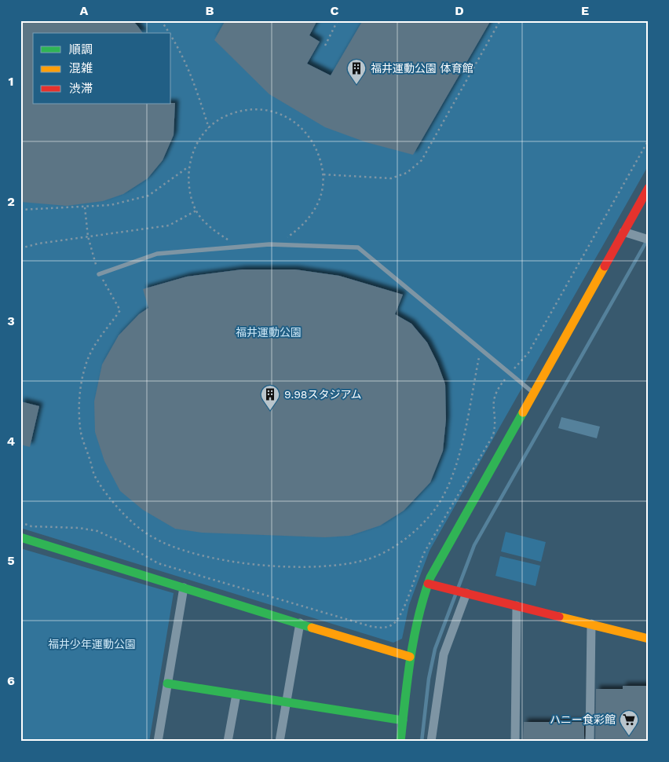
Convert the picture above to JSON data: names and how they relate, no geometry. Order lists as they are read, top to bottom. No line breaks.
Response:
{"parks":["福井運動公園","福井少年運動公園"],"places":{"building":["福井運動公園 体育館","9.98スタジアム"],"supermarket":["ハニー食彩館"]},"legend":["順調","混雑","渋滞"],"grid":{"columns":["A","B","C","D","E"],"rows":["1","2","3","4","5","6"]}}
